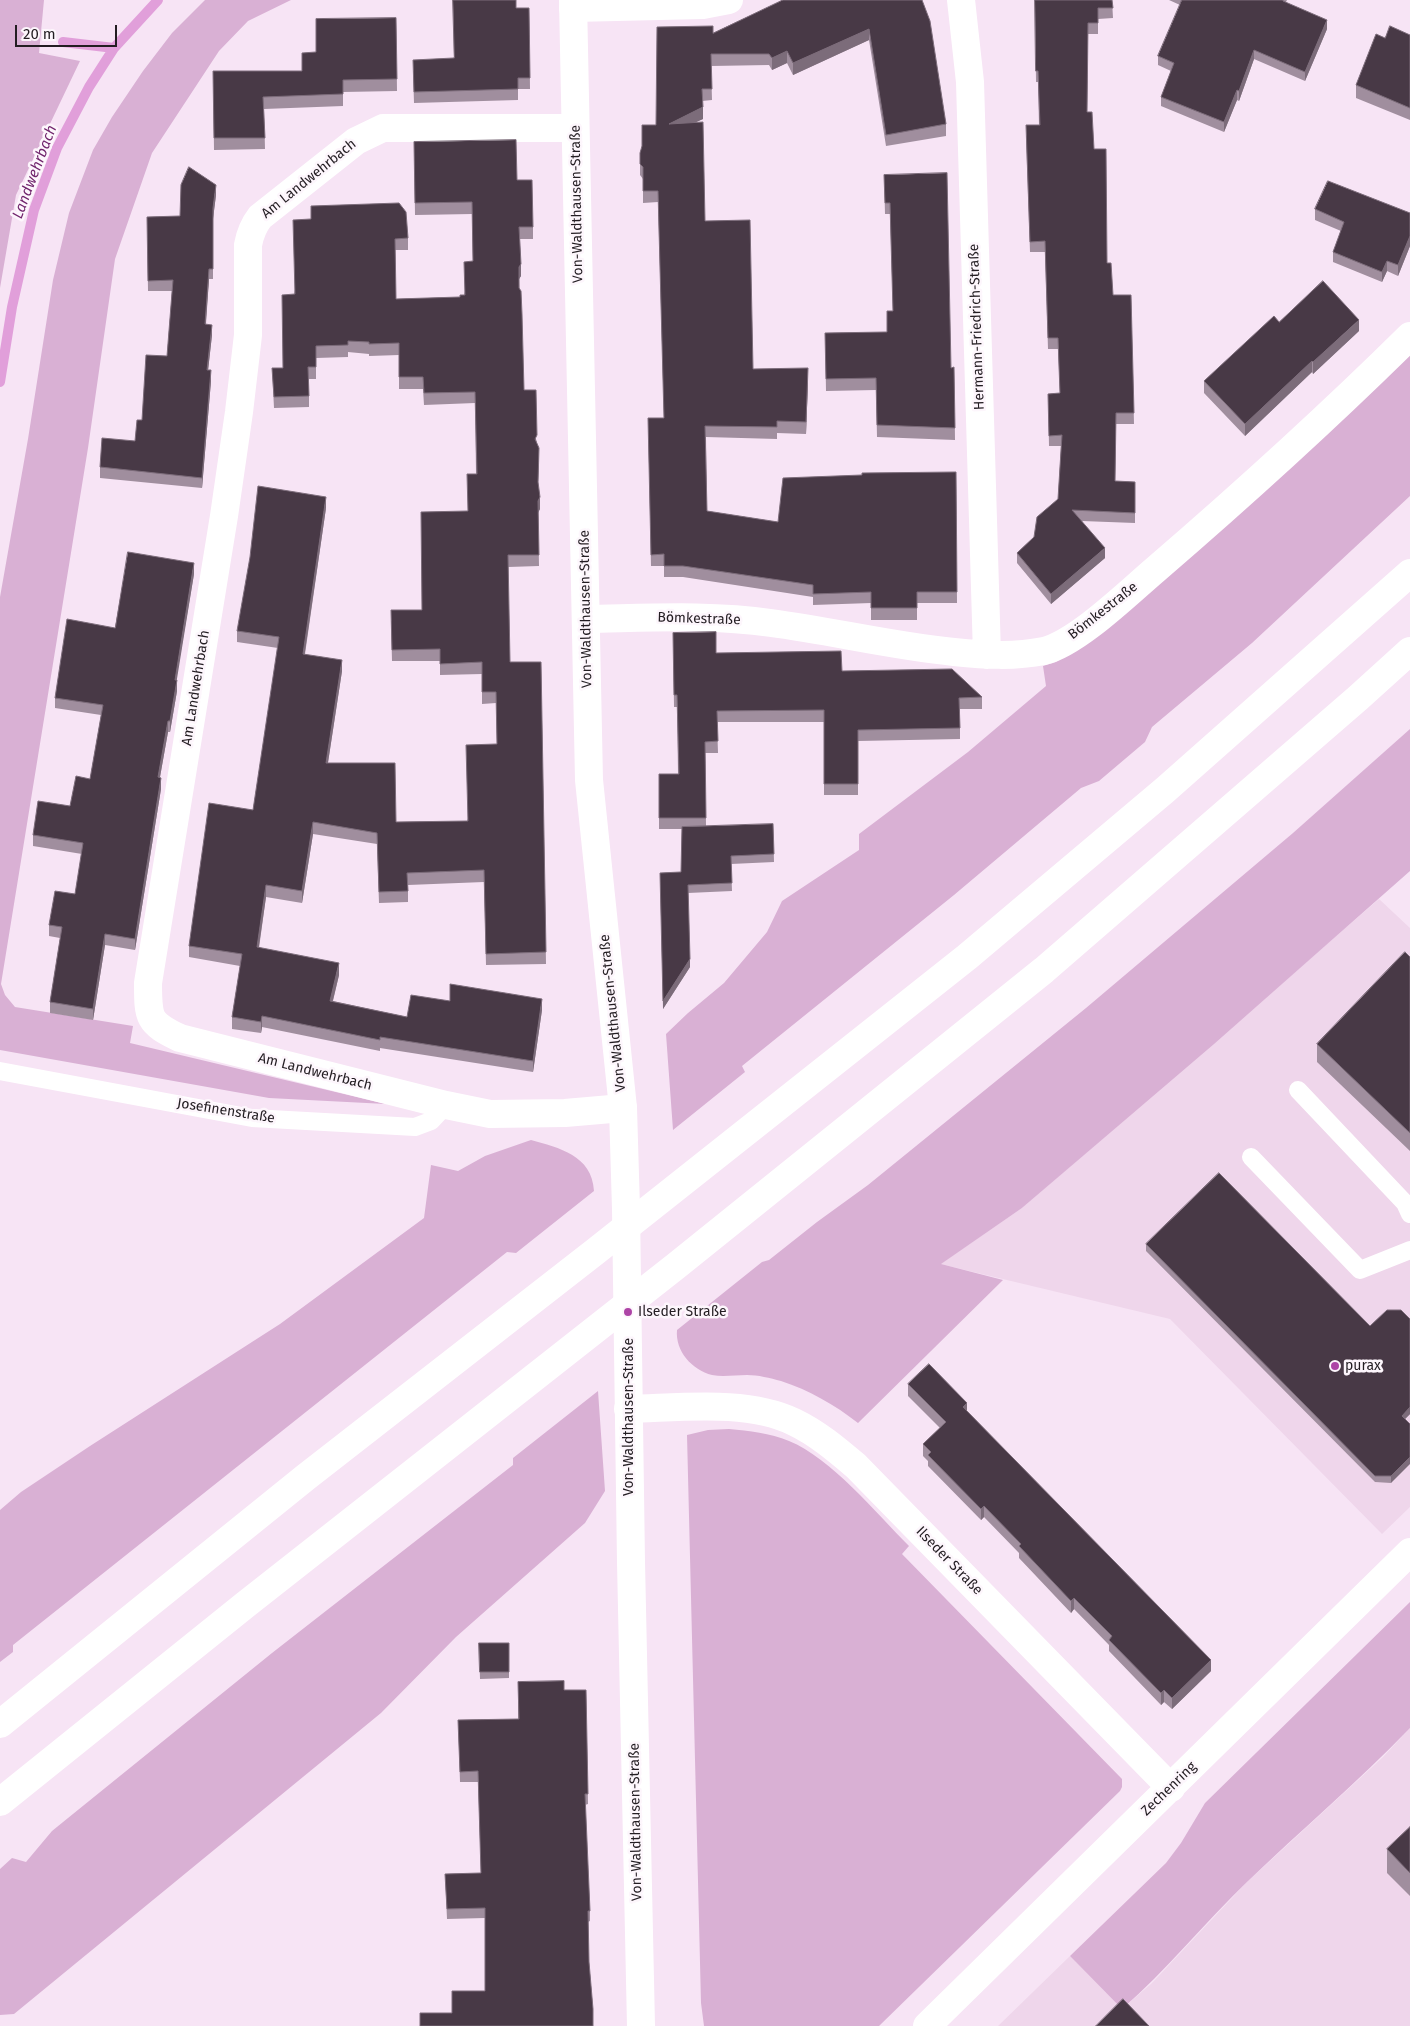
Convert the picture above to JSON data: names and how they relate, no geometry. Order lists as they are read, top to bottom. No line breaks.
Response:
{"streets":{"main road":["Am Landwehrbach","Von-Waldthausen-Straße","Hermann-Friedrich-Straße","Bömkestraße","Ilseder Straße","Zechenring"],"lane":["Josefinenstraße"]},"crossings":[["Am Landwehrbach","Von-Waldthausen-Straße"],["Am Landwehrbach","Josefinenstraße"],["Von-Waldthausen-Straße","Bömkestraße"],["Von-Waldthausen-Straße","Ilseder Straße"],["Hermann-Friedrich-Straße","Bömkestraße"],["Ilseder Straße","Zechenring"]],"water":["Landwehrbach"],"places":["Ilseder Straße","purax"],"scale_bar":"20 m"}
